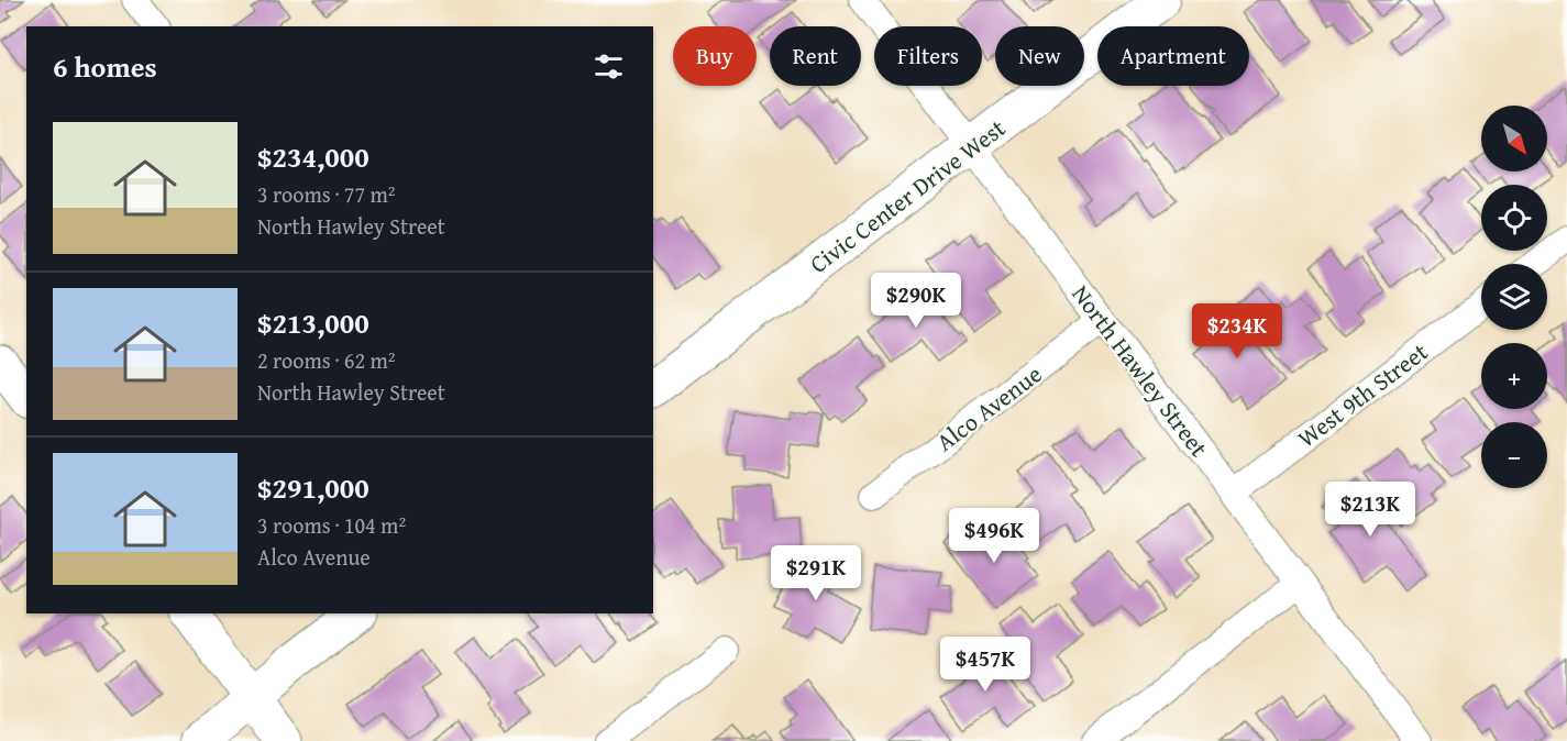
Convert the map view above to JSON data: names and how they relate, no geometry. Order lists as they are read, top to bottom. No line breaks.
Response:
{"streets":{"main road":["Civic Center Drive West"],"street":["North Hawley Street","West 9th Street","Alco Avenue"]},"crossings":[["Civic Center Drive West","North Hawley Street"],["North Hawley Street","West 9th Street"],["North Hawley Street","Alco Avenue"]],"north":"bottom right","page":{"chip":["Buy","Rent","Filters","New","Apartment"],"heading":"6 homes","map_buttons":["+","−"],"list":[{"name":"$234,000","note":"3 rooms · 77 m² · North Hawley Street"},{"name":"$213,000","note":"2 rooms · 62 m² · North Hawley Street"},{"name":"$291,000","note":"3 rooms · 104 m² · Alco Avenue"}],"price":["$290K","$234K","$213K","$496K","$291K","$457K"]}}
